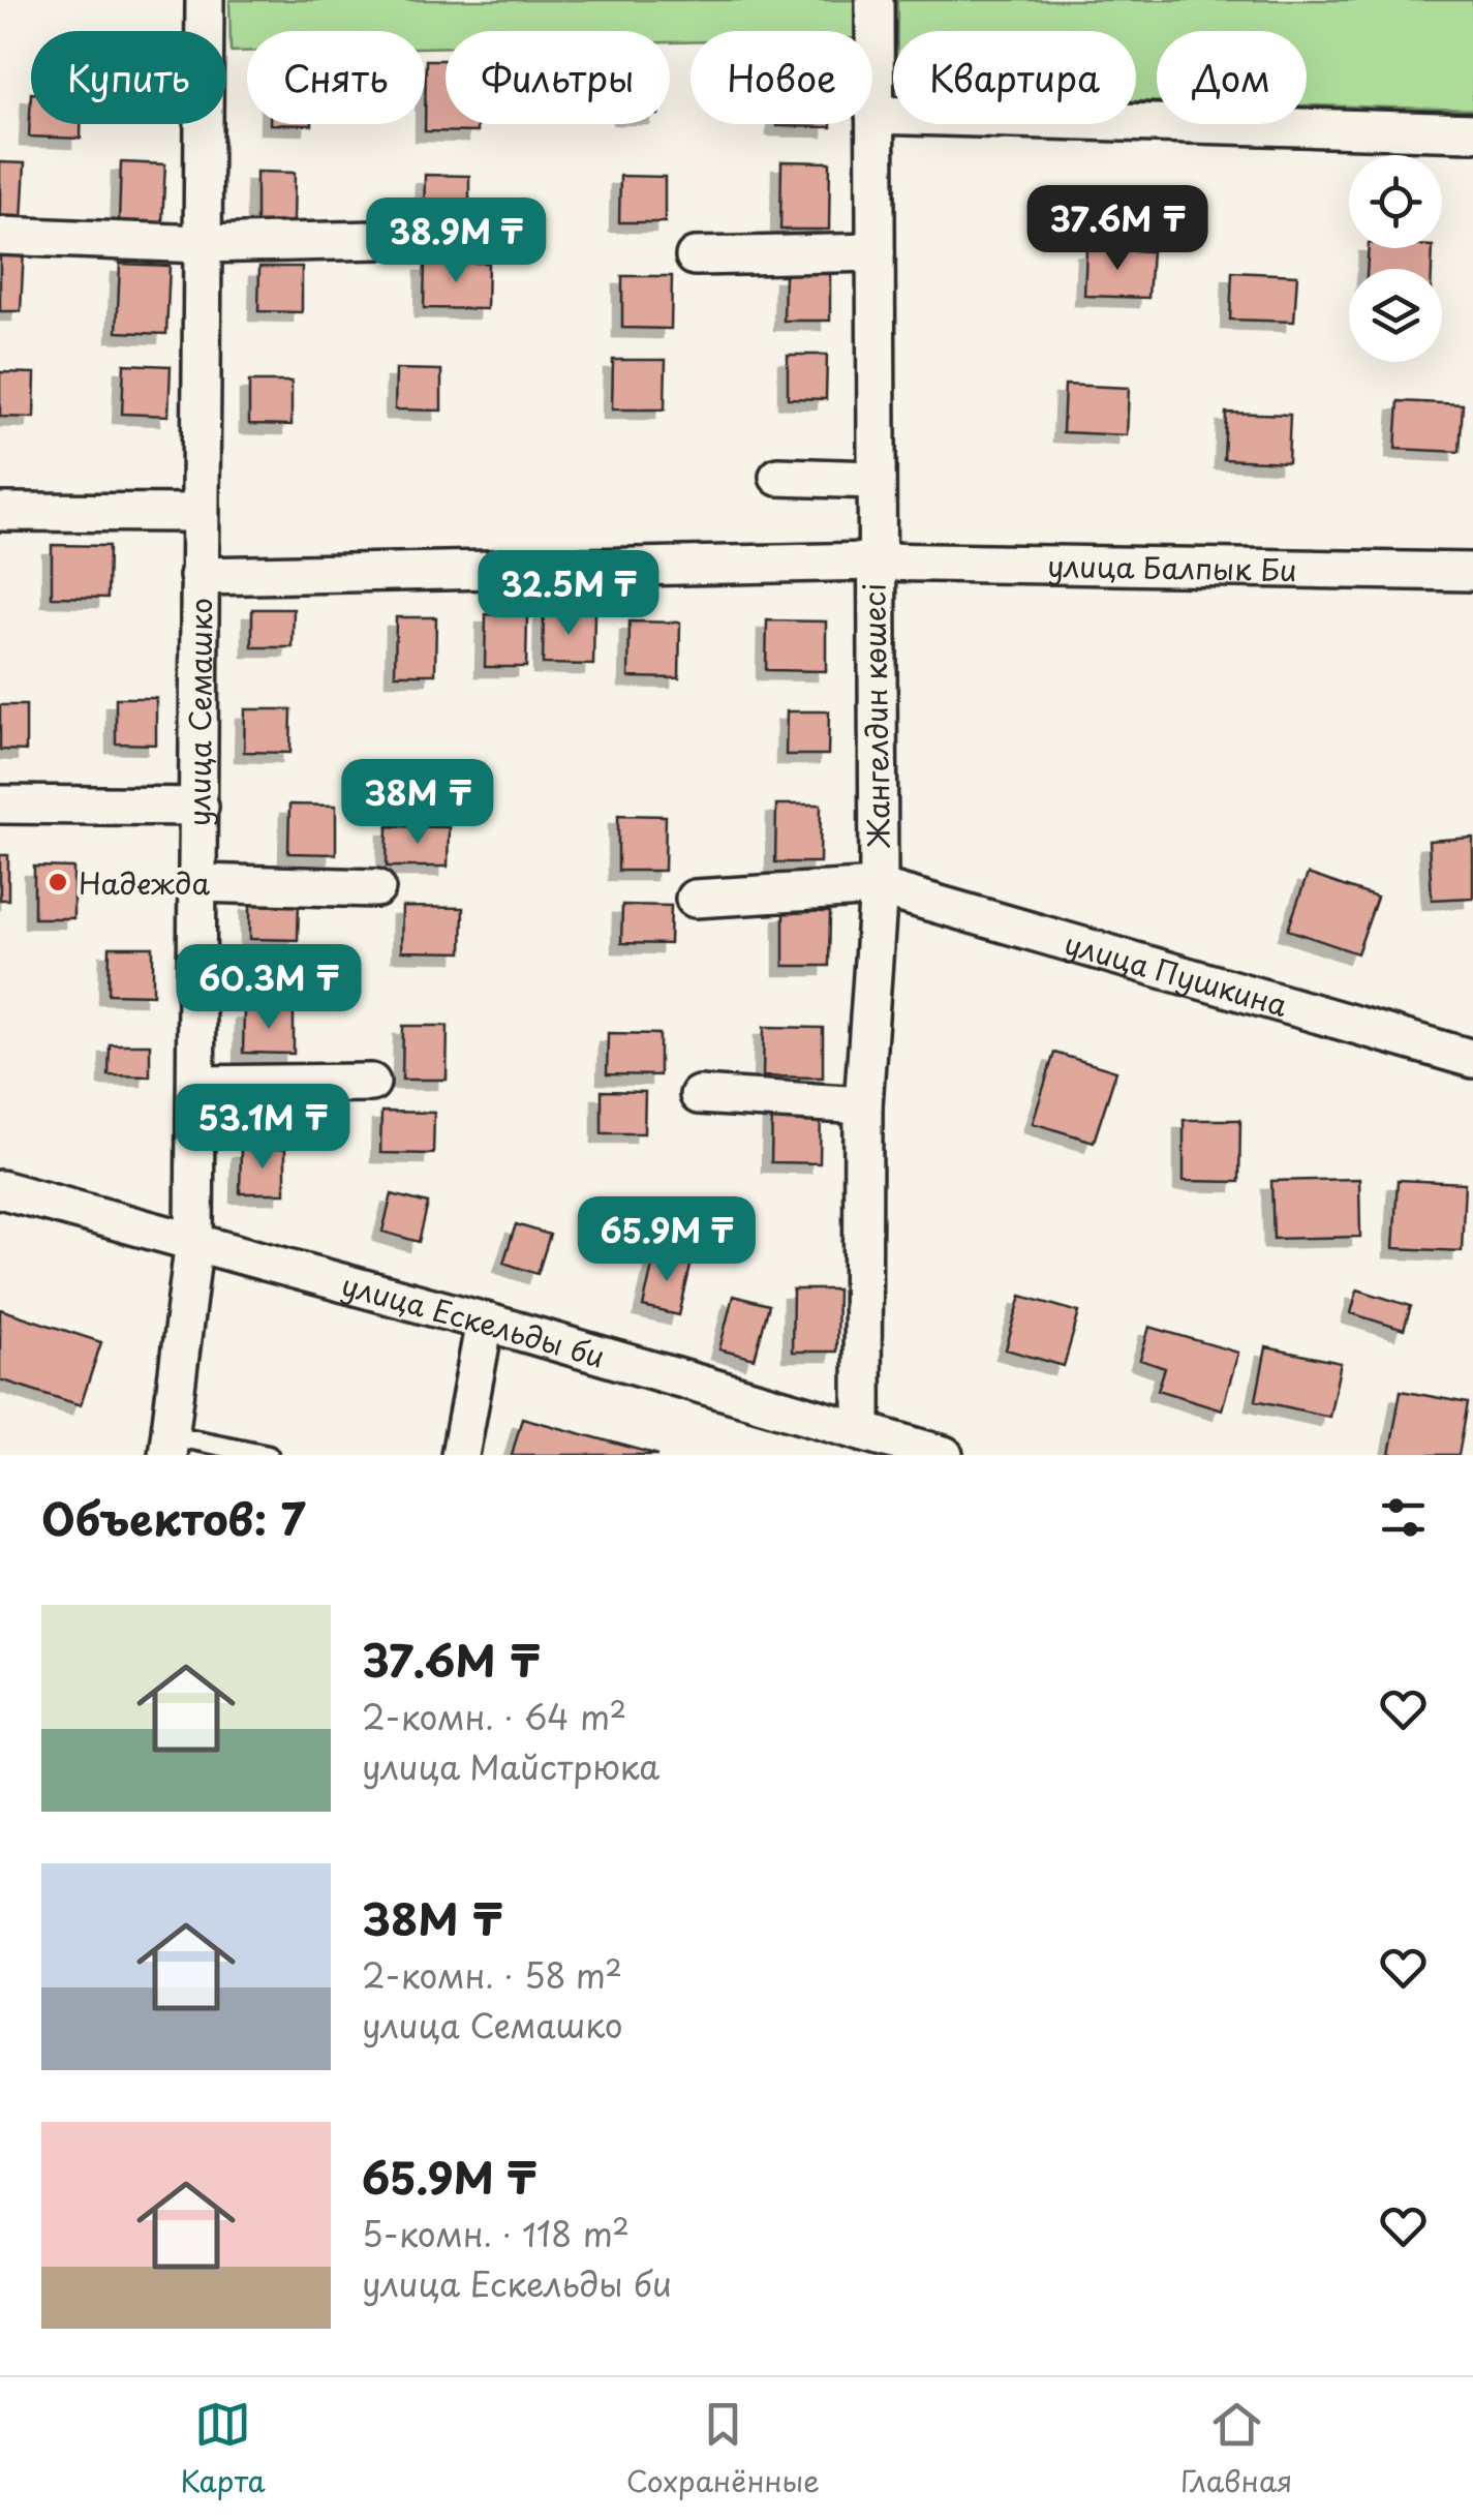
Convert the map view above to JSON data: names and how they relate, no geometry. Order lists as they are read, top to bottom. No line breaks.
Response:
{"streets":{"street":["улица Балпык Би","улица Семашко","Жангелдин көшесі","улица Пушкина","улица Ескельды би"]},"crossings":[["улица Балпык Би","Жангелдин көшесі"],["улица Семашко","улица Ескельды би"],["Жангелдин көшесі","улица Пушкина"],["Жангелдин көшесі","улица Ескельды би"]],"places":["Надежда"],"page":{"chip":["Купить","Снять","Фильтры","Новое","Квартира","Дом"],"price":["37.6M ₸","38.9M ₸","32.5M ₸","38M ₸","60.3M ₸","53.1M ₸","65.9M ₸"],"heading":"Объектов: 7","list":[{"name":"37.6M ₸","note":"2-комн. · 64 m² · улица Майстрюка"},{"name":"38M ₸","note":"2-комн. · 58 m² · улица Семашко"},{"name":"65.9M ₸","note":"5-комн. · 118 m² · улица Ескельды би"}],"tabs":["Карта","Сохранённые","Главная"]}}
